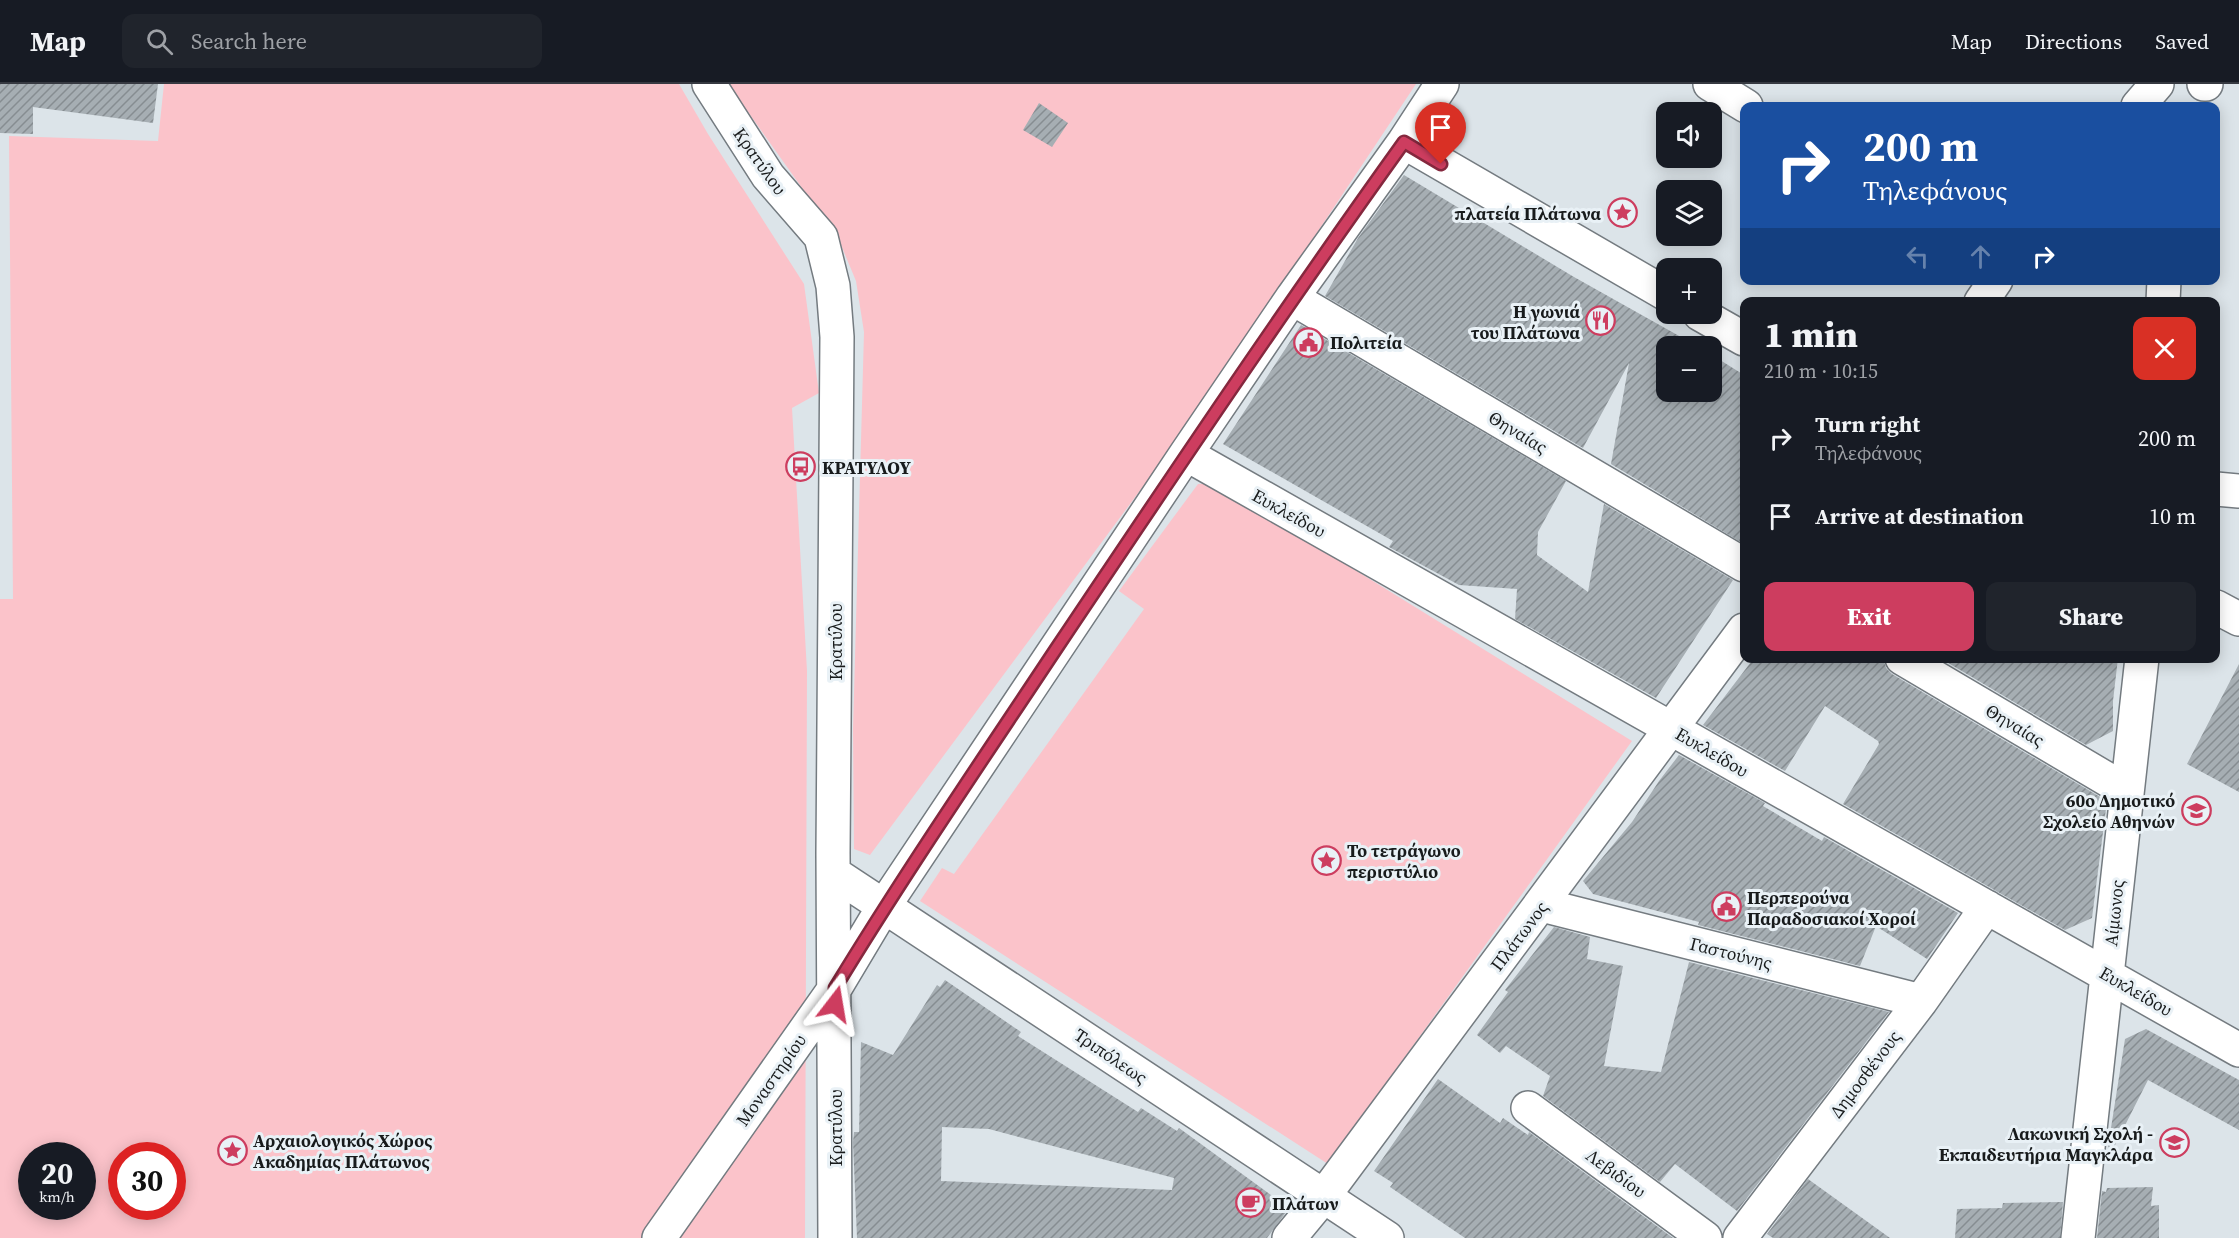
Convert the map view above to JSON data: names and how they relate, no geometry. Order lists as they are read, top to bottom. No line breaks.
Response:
{"streets":{"street":["Κρατύλου","Θηναίας","Ευκλείδου","Αίμωνος","Πλάτωνος","Γαστούνης","Τριπόλεως","Δημοσθένους","Μοναστηρίου","Λεβιδίου"]},"crossings":[["Κρατύλου","Τριπόλεως"],["Κρατύλου","Μοναστηρίου"],["Θηναίας","Αίμωνος"],["Θηναίας","Μοναστηρίου"],["Ευκλείδου","Αίμωνος"],["Ευκλείδου","Πλάτωνος"],["Ευκλείδου","Δημοσθένους"],["Ευκλείδου","Μοναστηρίου"],["Πλάτωνος","Γαστούνης"],["Πλάτωνος","Τριπόλεως"],["Γαστούνης","Δημοσθένους"],["Τριπόλεως","Μοναστηρίου"]],"places":{"place":["πλατεία Πλάτωνα","Το τετράγωνο περιστύλιο","Αρχαιολογικός Χώρος Ακαδημίας Πλάτωνος"],"restaurant":["Η γωνιά του Πλάτωνα"],"public building":["Πολιτεία","Περπερούνα Παραδοσιακοί Χοροί"],"bus stop":["ΚΡΑΤΥΛΟΥ"],"school or university":["60ο Δημοτικό Σχολείο Αθηνών","Λακωνική Σχολή - Εκπαιδευτήρια Μαγκλάρα"],"cafe":["Πλάτων"]},"page":{"header":"Map","search":"Search here","nav":["Map","Directions","Saved"],"map_buttons":["+","−"],"turn":["200 m","Τηλεφάνους"],"heading":["1 min","210 m · 10:15"],"list":[{"name":"Turn right","note":"Τηλεφάνους","value":"200 m"},{"name":"Arrive at destination","value":"10 m"}],"buttons":["Exit","Share"],"speed":"20 km/h","limit":"30"}}
